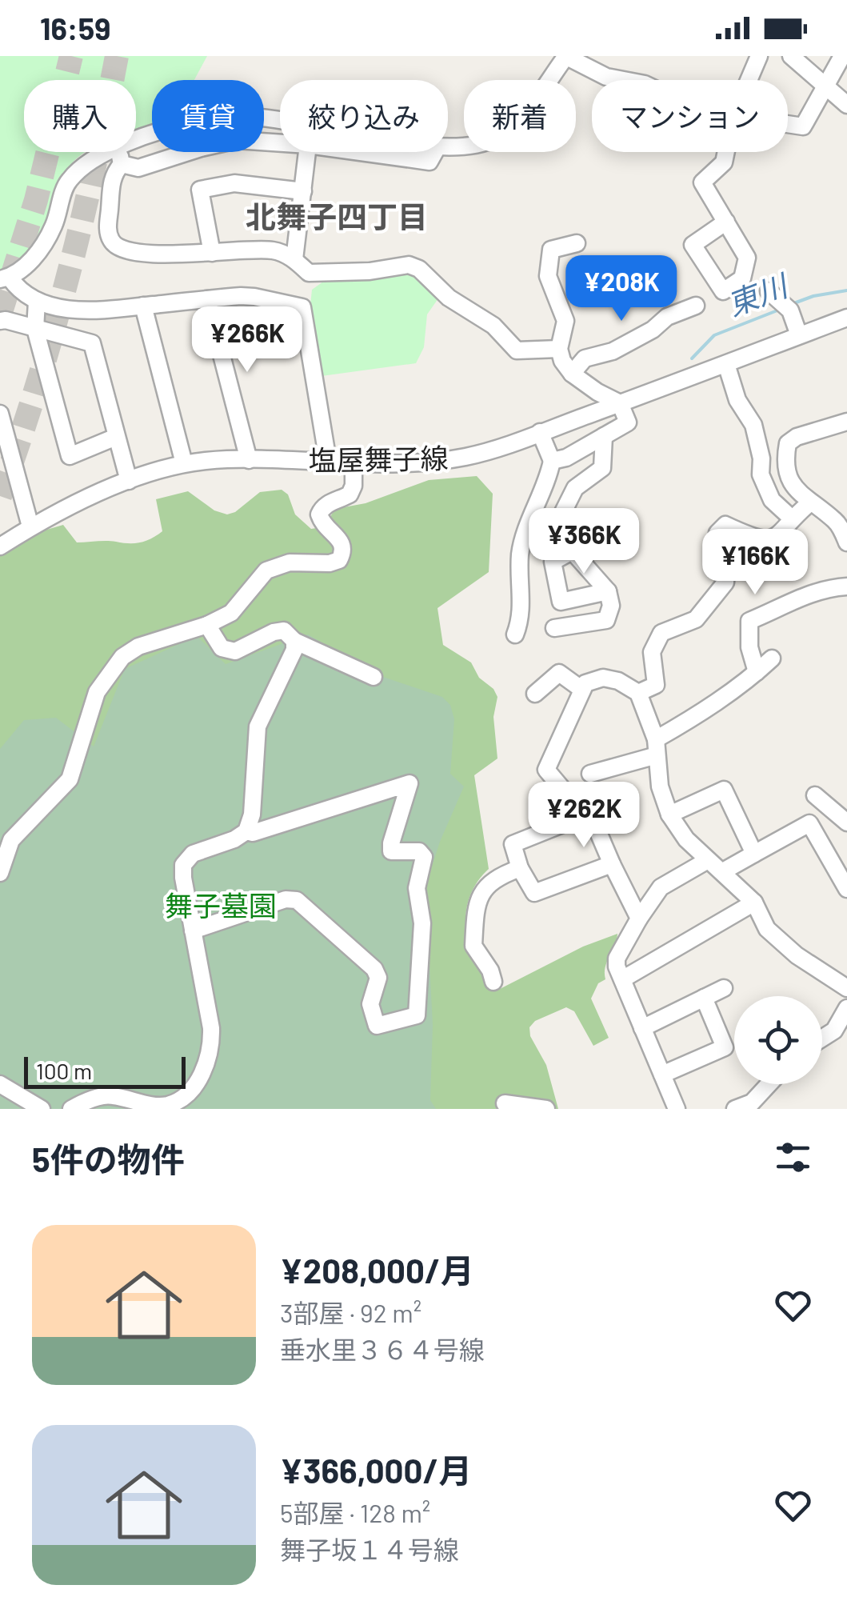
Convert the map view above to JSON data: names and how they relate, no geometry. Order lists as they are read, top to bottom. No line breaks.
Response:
{"streets":{"street":["塩屋舞子線"]},"districts":["北舞子四丁目"],"water":["東川"],"parks":["舞子墓園"],"scale_bar":"100 m","page":{"status":"16:59","chip":["購入","賃貸","絞り込み","新着","マンション"],"price":["¥208K","¥266K","¥366K","¥166K","¥262K"],"scale":"100 m","heading":"5件の物件","list":[{"name":"¥208,000/月","note":"3部屋 · 92 m² · 垂水里３６４号線"},{"name":"¥366,000/月","note":"5部屋 · 128 m² · 舞子坂１４号線"}]}}
